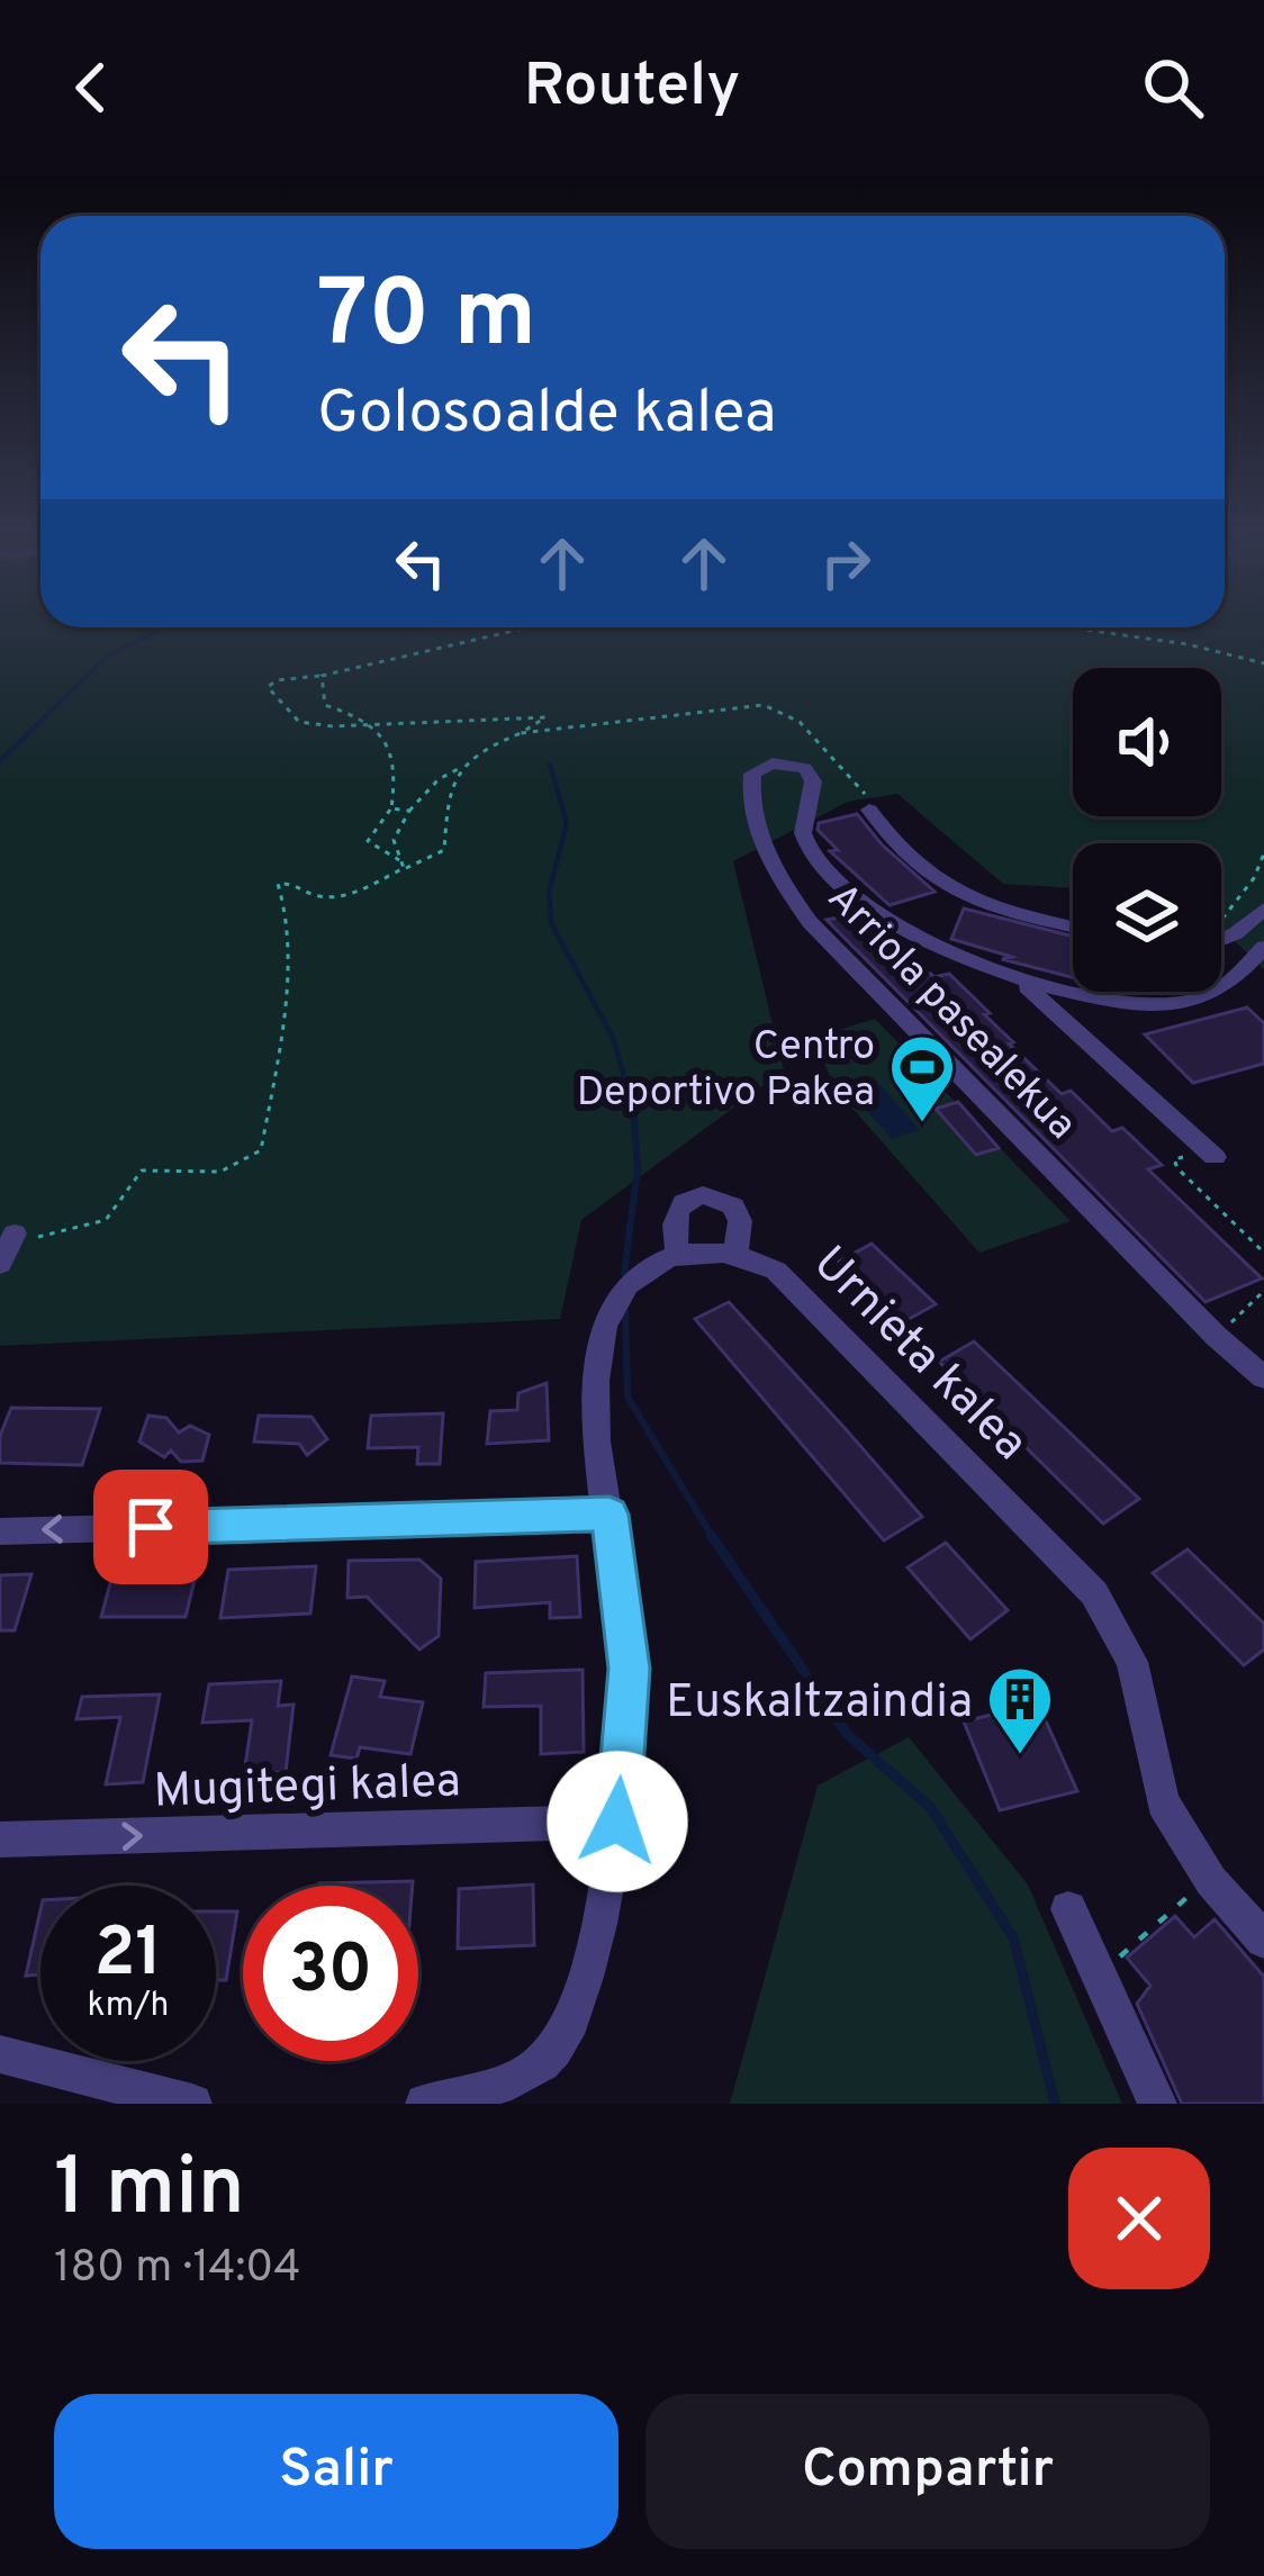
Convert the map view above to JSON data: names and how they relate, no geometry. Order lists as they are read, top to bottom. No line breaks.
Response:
{"streets":{"street":["Arriola pasealekua","Urnieta kalea","Mugitegi kalea"]},"one_way":["Mugitegi kalea"],"places":{"sports":["Centro Deportivo Pakea"],"building":["Euskaltzaindia"]},"page":{"header":"Routely","turn":["70 m","Golosoalde kalea"],"speed":"21 km/h","limit":"30","heading":["1 min","180 m · 14:04"],"buttons":["Salir","Compartir"]}}
